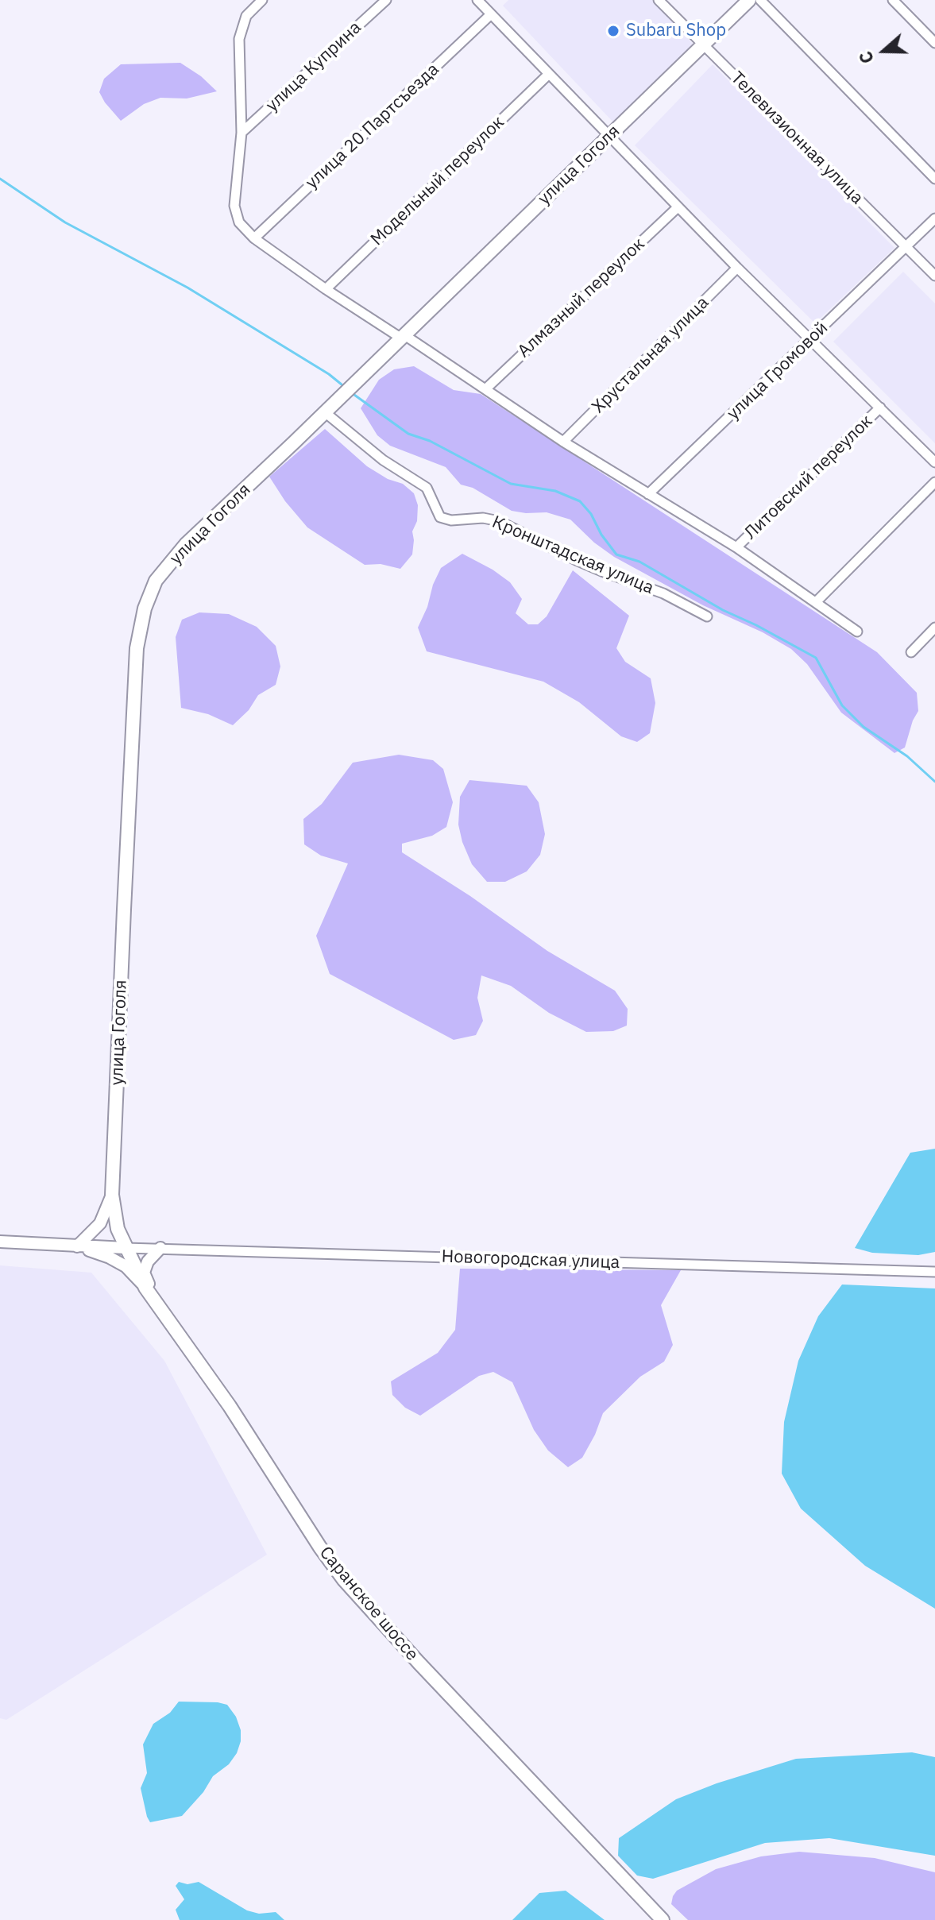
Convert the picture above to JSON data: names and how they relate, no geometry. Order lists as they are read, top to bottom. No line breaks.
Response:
{"streets":{"highway":["улица Гоголя","Саранское шоссе"],"street":["улица Куприна","улица 20 Партсъезда","Телевизионная улица","Модельный переулок","Алмазный переулок","Хрустальная улица","улица Громовой","Литовский переулок","Кронштадская улица","Новогородская улица"]},"crossings":[["Телевизионная улица","улица Гоголя"],["Телевизионная улица","улица Громовой"],["улица Гоголя","Кронштадская улица"],["улица Гоголя","Новогородская улица"],["улица Гоголя","Саранское шоссе"],["Новогородская улица","Саранское шоссе"]],"places":["Subaru Shop"],"north":"left"}
